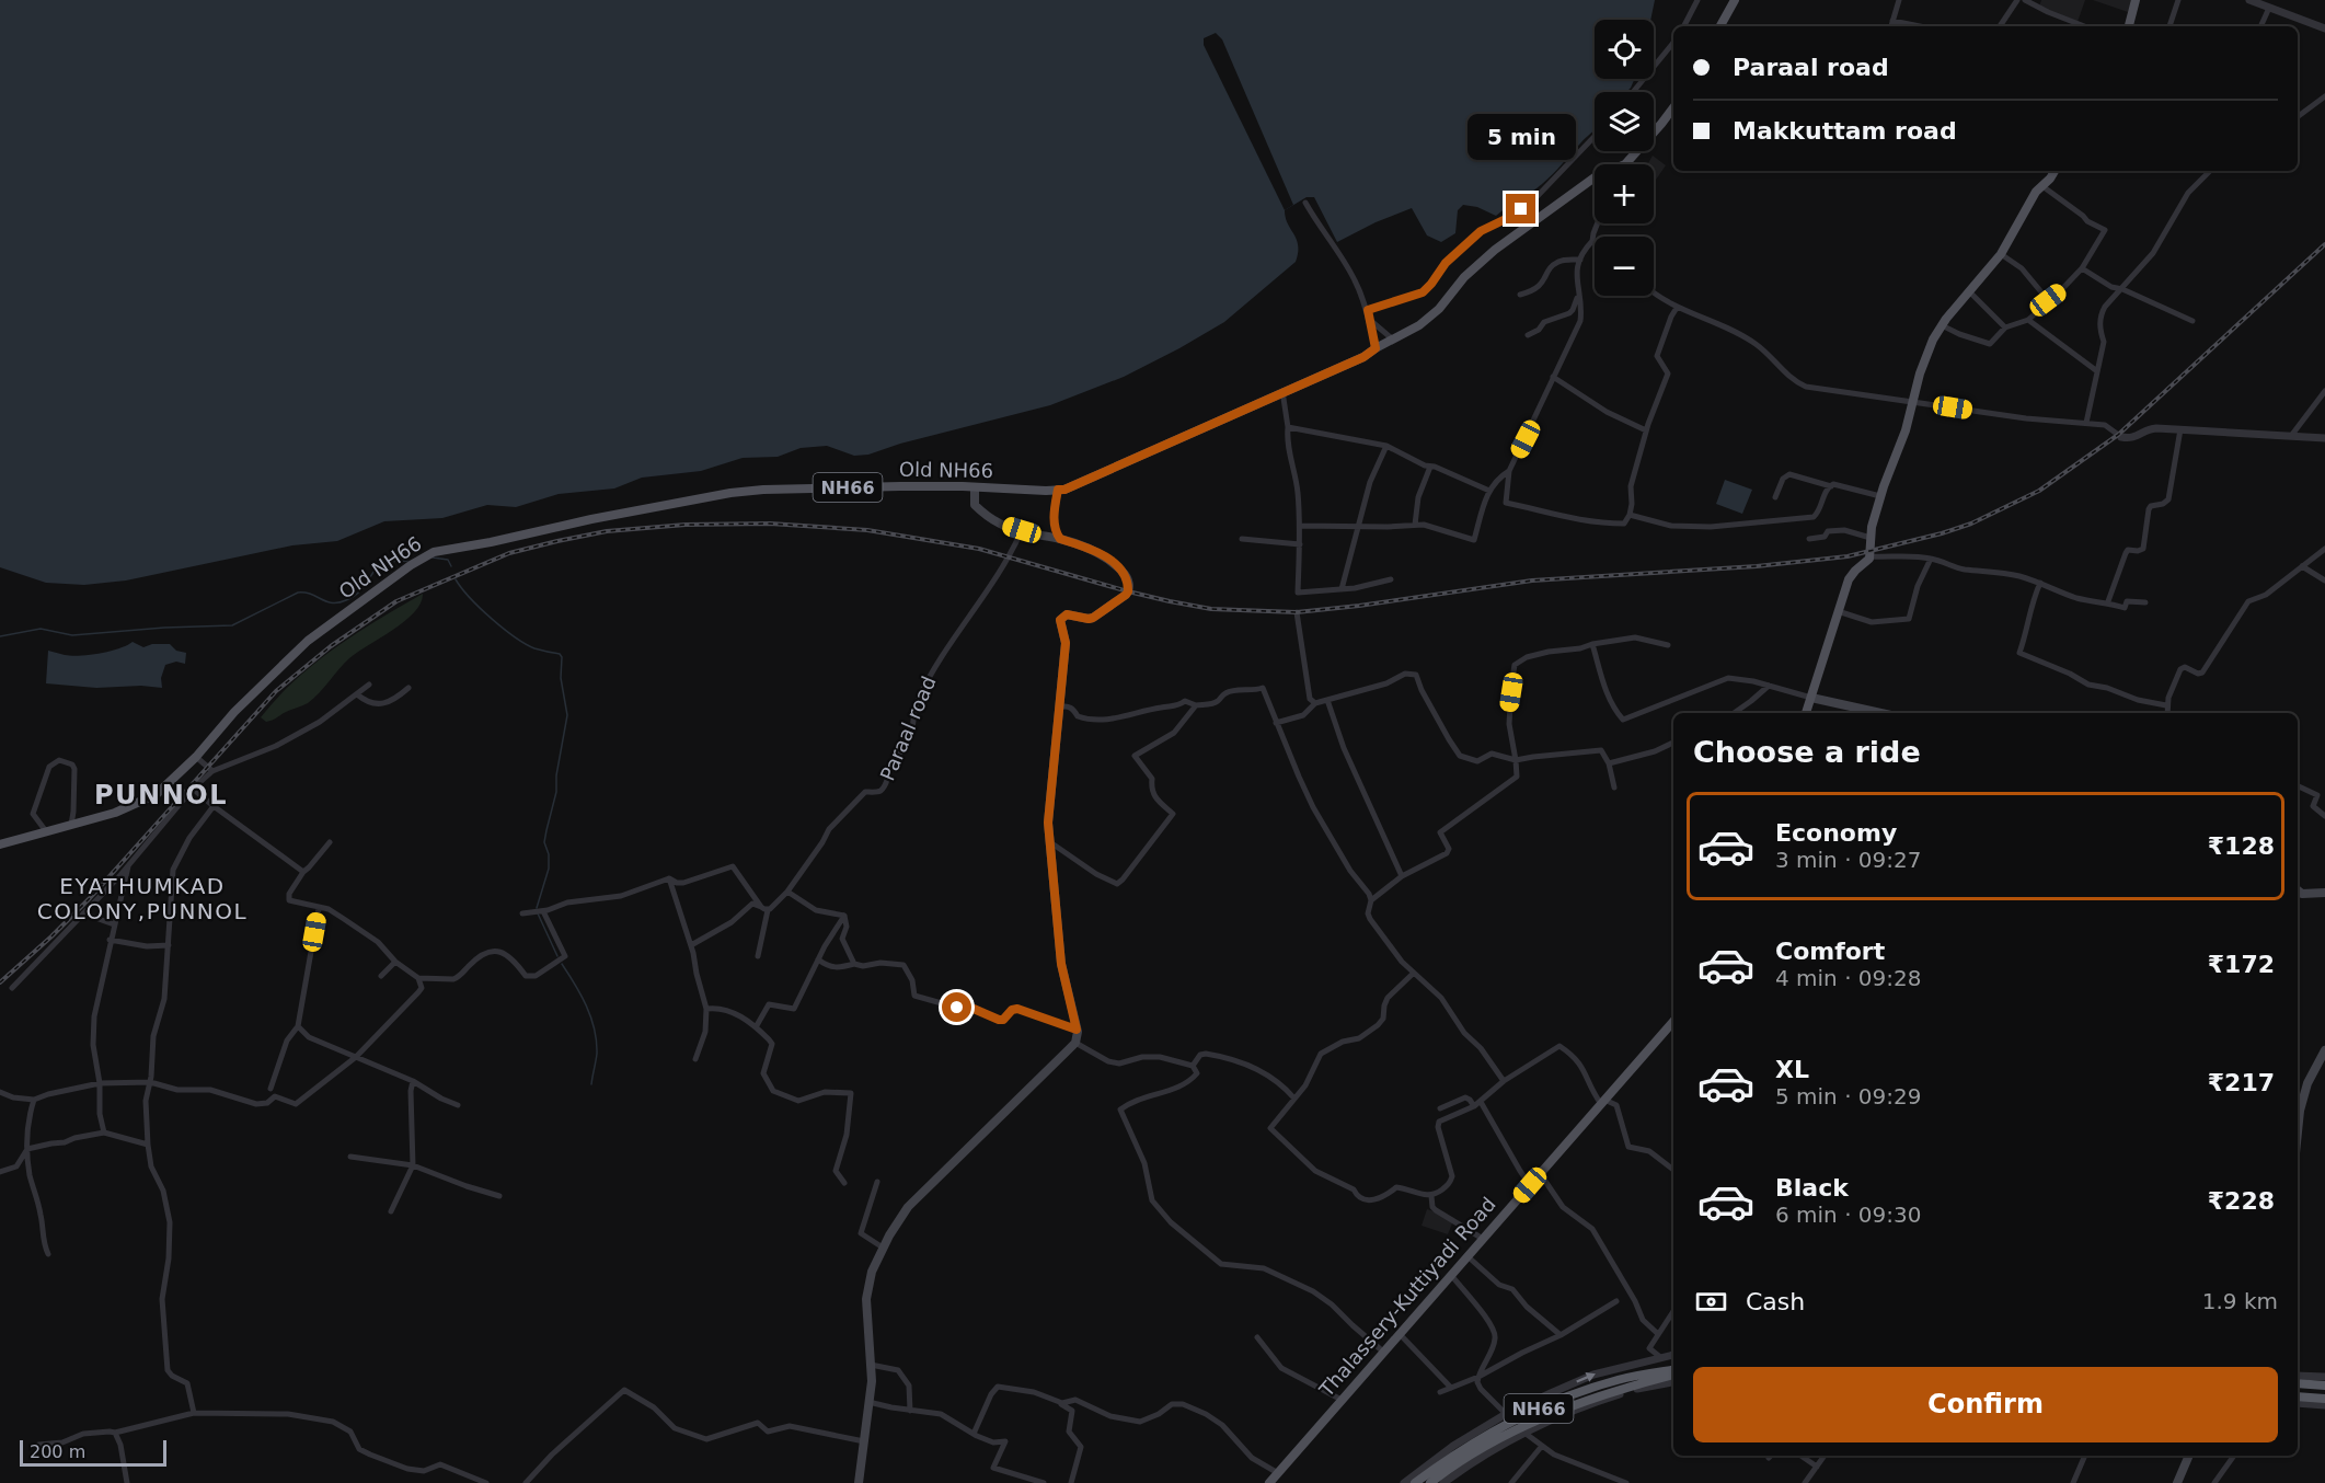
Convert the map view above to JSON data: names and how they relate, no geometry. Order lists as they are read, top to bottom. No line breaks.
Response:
{"streets":{"highway":["NH66"],"main road":["Old NH66","Thalassery-Kuttiyadi Road"],"street":["Paraal road"]},"districts":["PUNNOL","EYATHUMKAD COLONY,PUNNOL"],"scale_bar":"200 m","page":{"map_buttons":["+","−"],"banner":["Paraal road","Makkuttam road"],"bubble":"5 min","heading":"Choose a ride","list":[{"name":"Economy","note":"3 min · 09:27","value":"₹128"},{"name":"Comfort","note":"4 min · 09:28","value":"₹172"},{"name":"XL","note":"5 min · 09:29","value":"₹217"},{"name":"Black","note":"6 min · 09:30","value":"₹228"}],"pay":["Cash","1.9 km"],"buttons":"Confirm","scale":"200 m"}}
